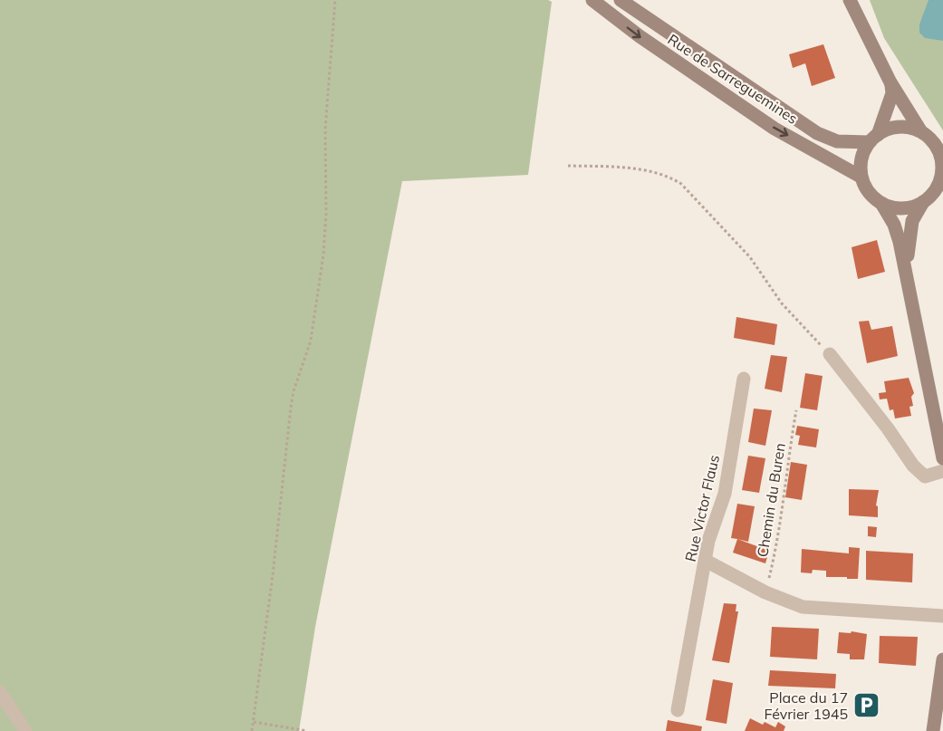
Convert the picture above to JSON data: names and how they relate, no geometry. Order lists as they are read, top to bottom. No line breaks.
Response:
{"streets":{"main road":["Rue de Sarreguemines"],"street":["Rue Victor Flaus"],"path":["Chemin du Buren"]},"places":{"parking":["Place du 17 Février 1945"]}}
